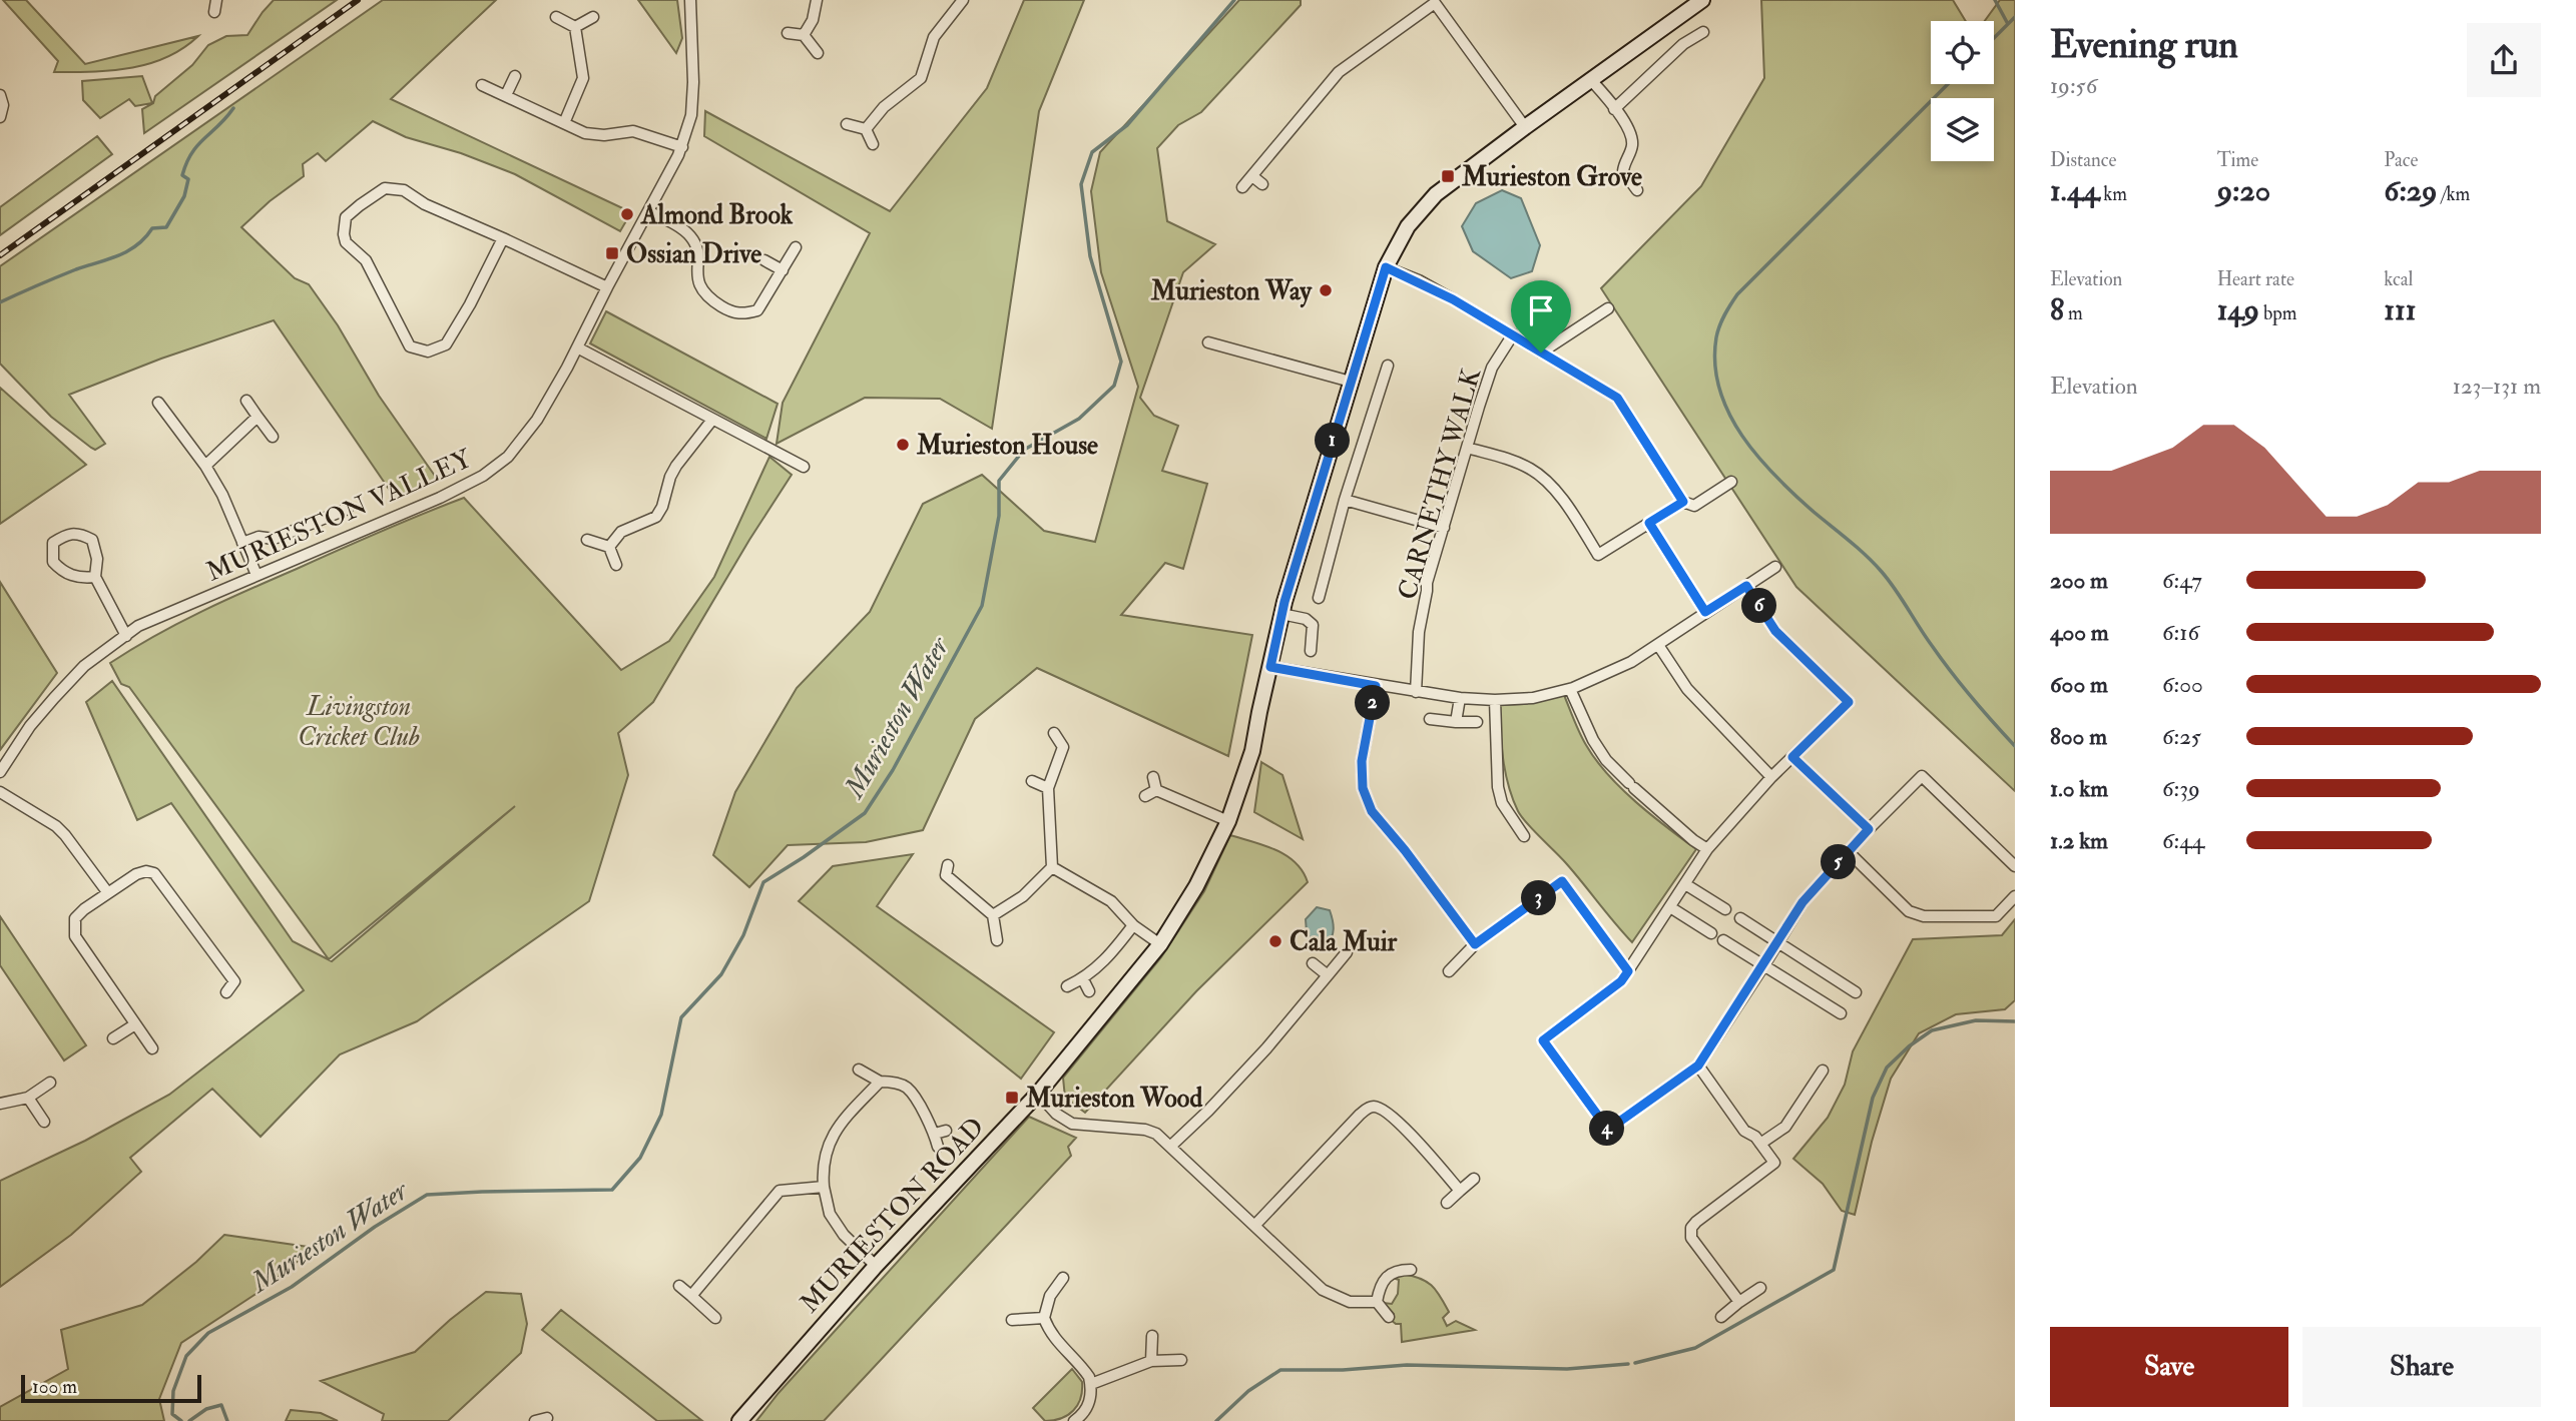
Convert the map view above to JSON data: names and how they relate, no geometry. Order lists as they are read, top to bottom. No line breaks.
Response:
{"streets":{"street":["CARNETHY WALK","MURIESTON VALLEY","MURIESTON ROAD"]},"water":["Murieston Water"],"parks":["Livingston Cricket Club"],"places":{"transit":["Murieston Grove","Ossian Drive","Murieston Wood"],"other":["Almond Brook","Murieston Way","Murieston House","Cala Muir"]},"scale_bar":"100 m","page":{"heading":["Evening run","19:56"],"stats":[["Distance","1.44 km"],["Time","9:20"],["Pace","6:29 /km"],["Elevation","8 m"],["Heart rate","149 bpm"],["kcal","111"]],"chart":["Elevation","123–131 m"],"pins":["1","6","2","5","3","4"],"list":[{"name":"200 m","note":"6:47"},{"name":"400 m","note":"6:16"},{"name":"600 m","note":"6:00"},{"name":"800 m","note":"6:25"},{"name":"1.0 km","note":"6:39"},{"name":"1.2 km","note":"6:44"}],"buttons":["Save","Share"],"scale":"100 m"}}
